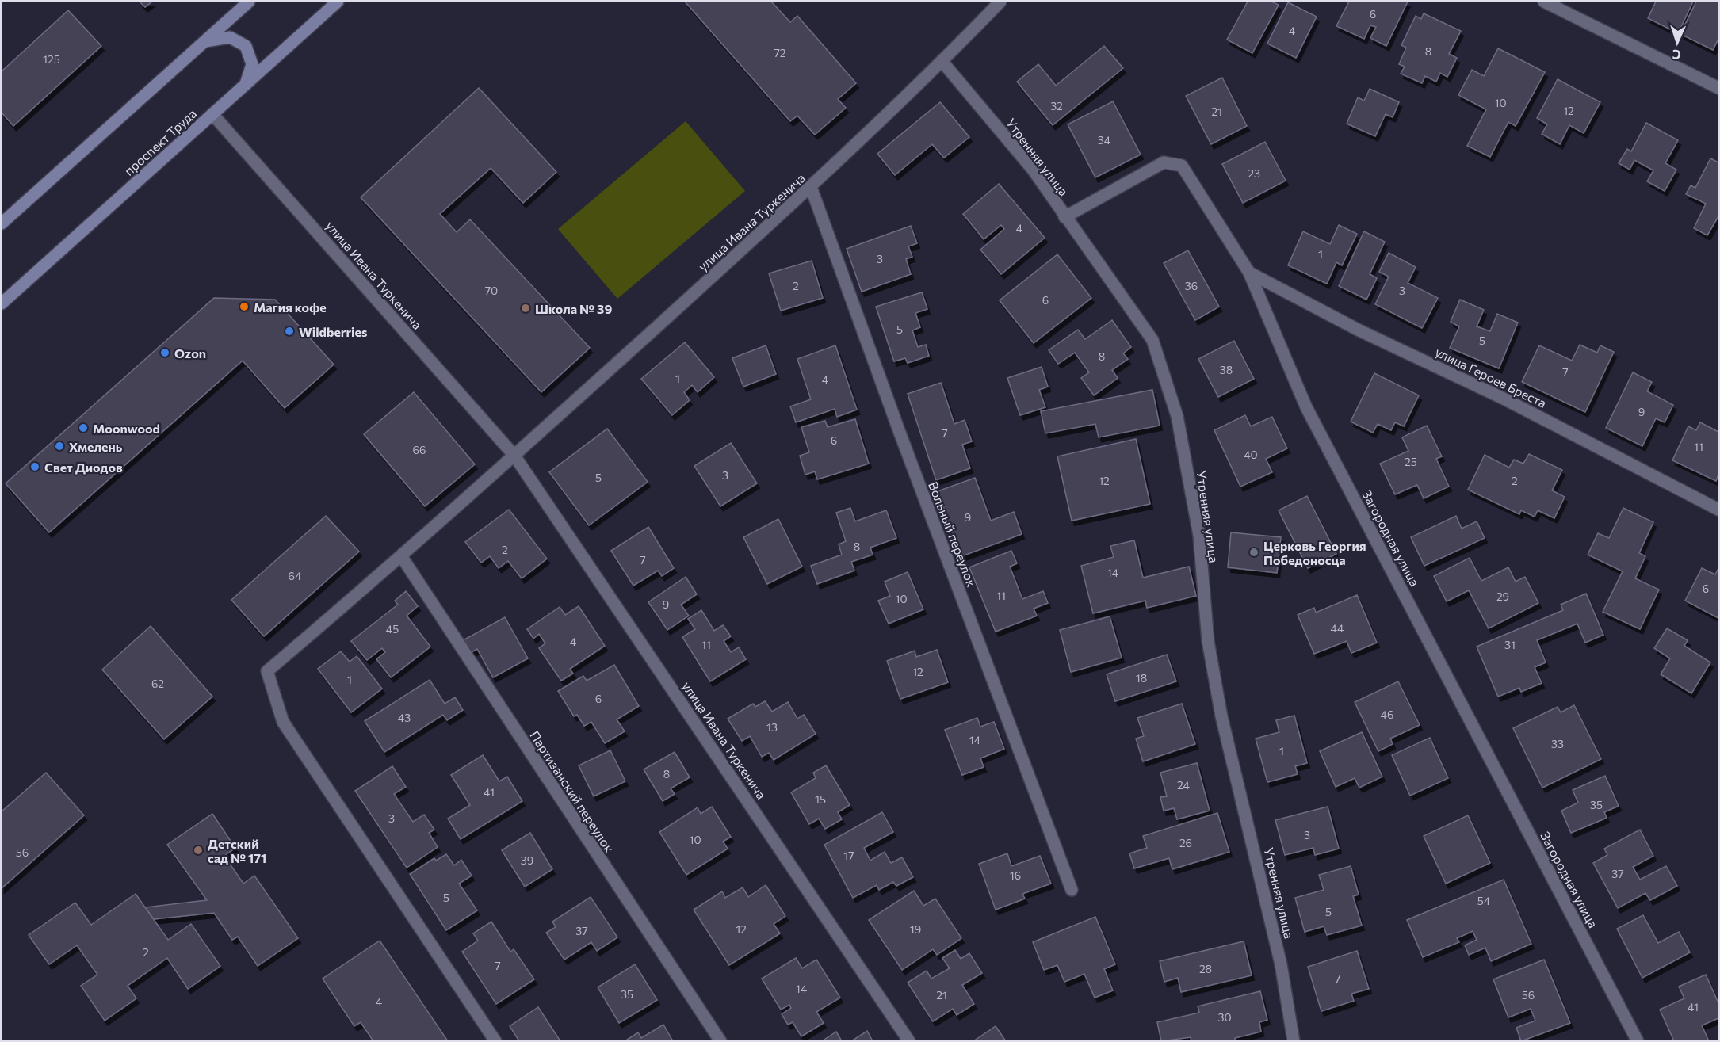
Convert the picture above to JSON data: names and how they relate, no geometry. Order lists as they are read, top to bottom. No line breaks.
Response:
{"streets":{"main road":["проспект Труда"],"street":["Утренняя улица","улица Ивана Туркенича","улица Героев Бреста","Вольный переулок","Загородная улица","Партизанский переулок"]},"crossings":[["проспект Труда","улица Ивана Туркенича"],["Утренняя улица","улица Ивана Туркенича"],["Утренняя улица","Загородная улица"],["улица Ивана Туркенича","Вольный переулок"],["улица Ивана Туркенича","Партизанский переулок"],["улица Героев Бреста","Загородная улица"]],"places":["Магия кофе","Школа № 39","Wildberries","Ozon","Moonwood","Хмелень","Свет Диодов","Церковь Георгия Победоносца","Детский сад № 171"],"house_numbers":["6","4","8","72","125","10","32","12","21","34","23","4","1","3","2","36","70","3","6","5","5","8","38","7","1","4","9","7","6","11","66","40","25","3","5","12","2","9","8","2","7","14","64","6","11","29","10","9","44","45","4","11","31","12","18","1","62","6","46","43","13","14","33","1","8","24","41","15","35","3","3","10","26","56","17","39","37","16","5","54","5","12","19","37","2","7","28","7","14","35","21","56","4","41","30"],"north":"bottom"}
